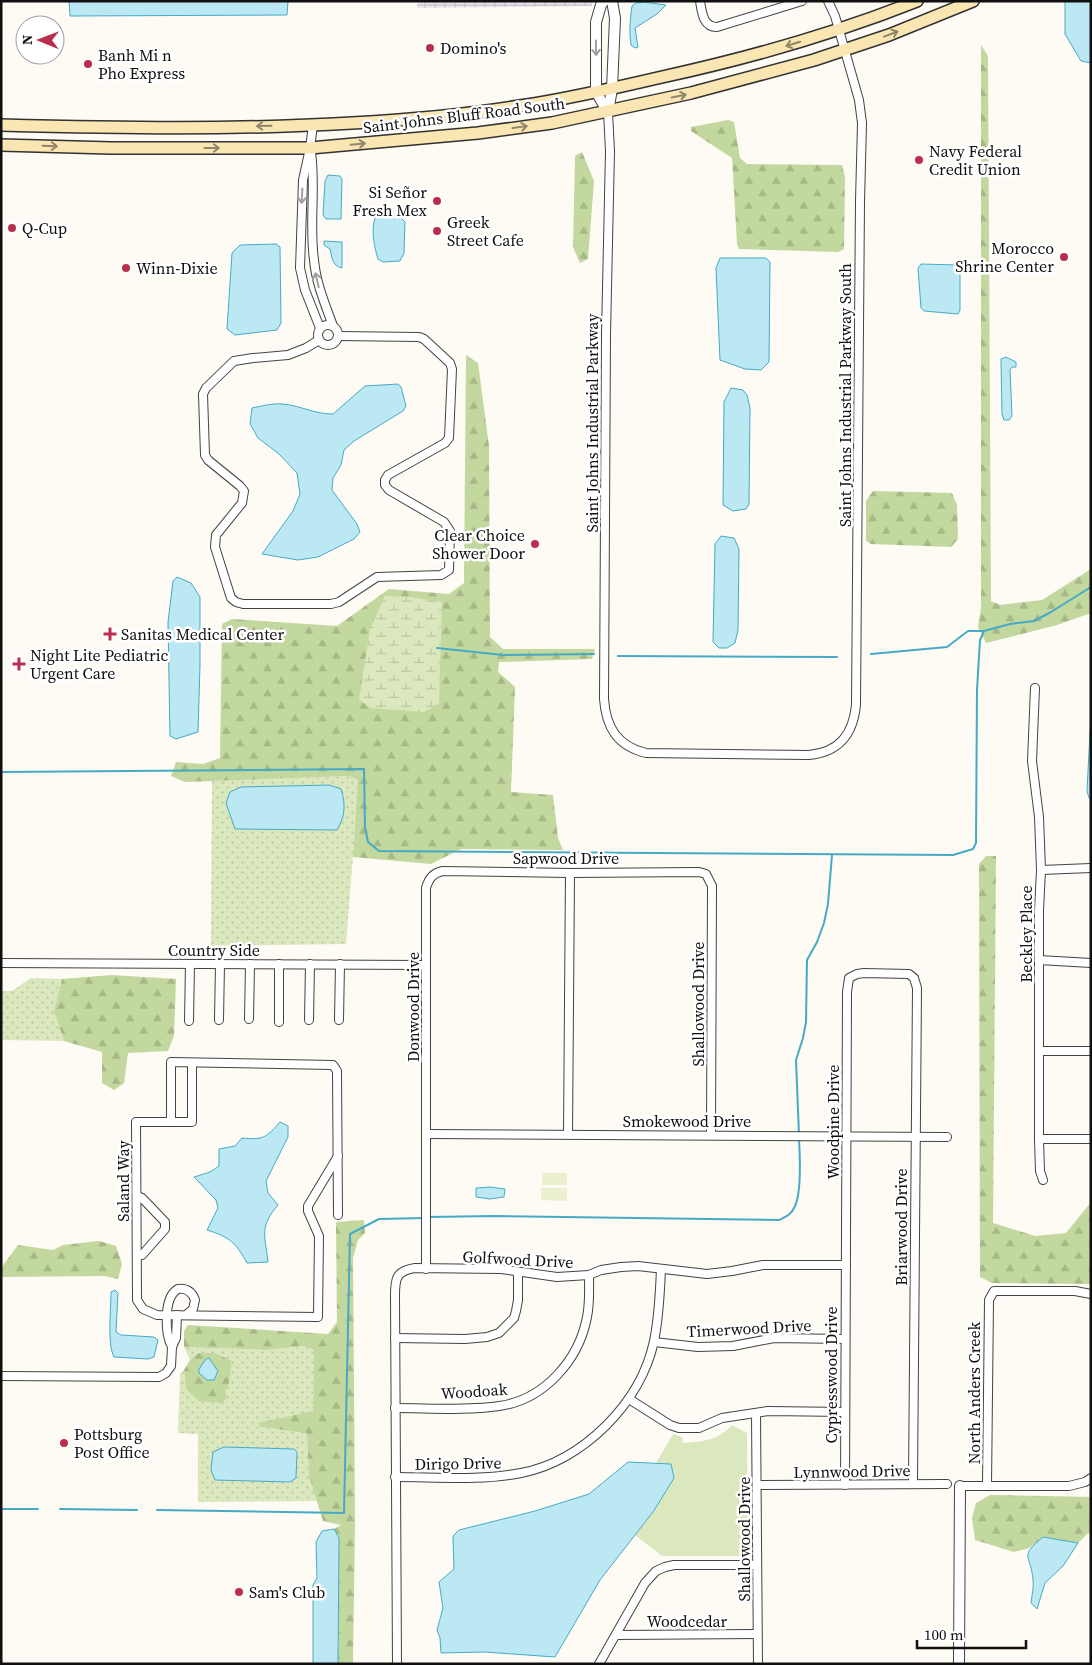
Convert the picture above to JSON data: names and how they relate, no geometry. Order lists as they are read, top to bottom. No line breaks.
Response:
{"streets":{"main road":["Saint Johns Bluff Road South"],"street":["Saint Johns Industrial Parkway South","Saint Johns Industrial Parkway","Sapwood Drive","Beckley Place","Country Side","Shallowood Drive","Donwood Drive","Smokewood Drive","Woodpine Drive","Saland Way","Briarwood Drive","Golfwood Drive","Timerwood Drive","Cypresswood Drive","Woodoak","North Anders Creek","Dirigo Drive","Lynnwood Drive","Woodcedar"]},"crossings":[["Saint Johns Bluff Road South","Saint Johns Industrial Parkway South"],["Saint Johns Bluff Road South","Saint Johns Industrial Parkway"],["Saint Johns Industrial Parkway South","Saint Johns Industrial Parkway"],["Sapwood Drive","Shallowood Drive"],["Sapwood Drive","Donwood Drive"],["Country Side","Donwood Drive"],["Shallowood Drive","Smokewood Drive"],["Shallowood Drive","Lynnwood Drive"],["Shallowood Drive","Woodcedar"],["Donwood Drive","Smokewood Drive"],["Donwood Drive","Golfwood Drive"],["Smokewood Drive","Woodpine Drive"],["Smokewood Drive","Briarwood Drive"],["Woodpine Drive","Briarwood Drive"],["Woodpine Drive","Golfwood Drive"],["Woodpine Drive","Cypresswood Drive"],["Briarwood Drive","Lynnwood Drive"],["Golfwood Drive","Cypresswood Drive"],["Golfwood Drive","Woodoak"],["Golfwood Drive","Dirigo Drive"],["Timerwood Drive","Cypresswood Drive"],["Timerwood Drive","Dirigo Drive"],["Cypresswood Drive","Lynnwood Drive"]],"places":{"other":["Domino's","Banh Mi n Pho Express","Navy Federal Credit Union","Si Señor Fresh Mex","Q-Cup","Greek Street Cafe","Morocco Shrine Center","Winn-Dixie","Clear Choice Shower Door","Pottsburg Post Office","Sam's Club"],"health":["Sanitas Medical Center","Night Lite Pediatric Urgent Care"]},"scale_bar":"100 m","north":"left"}
